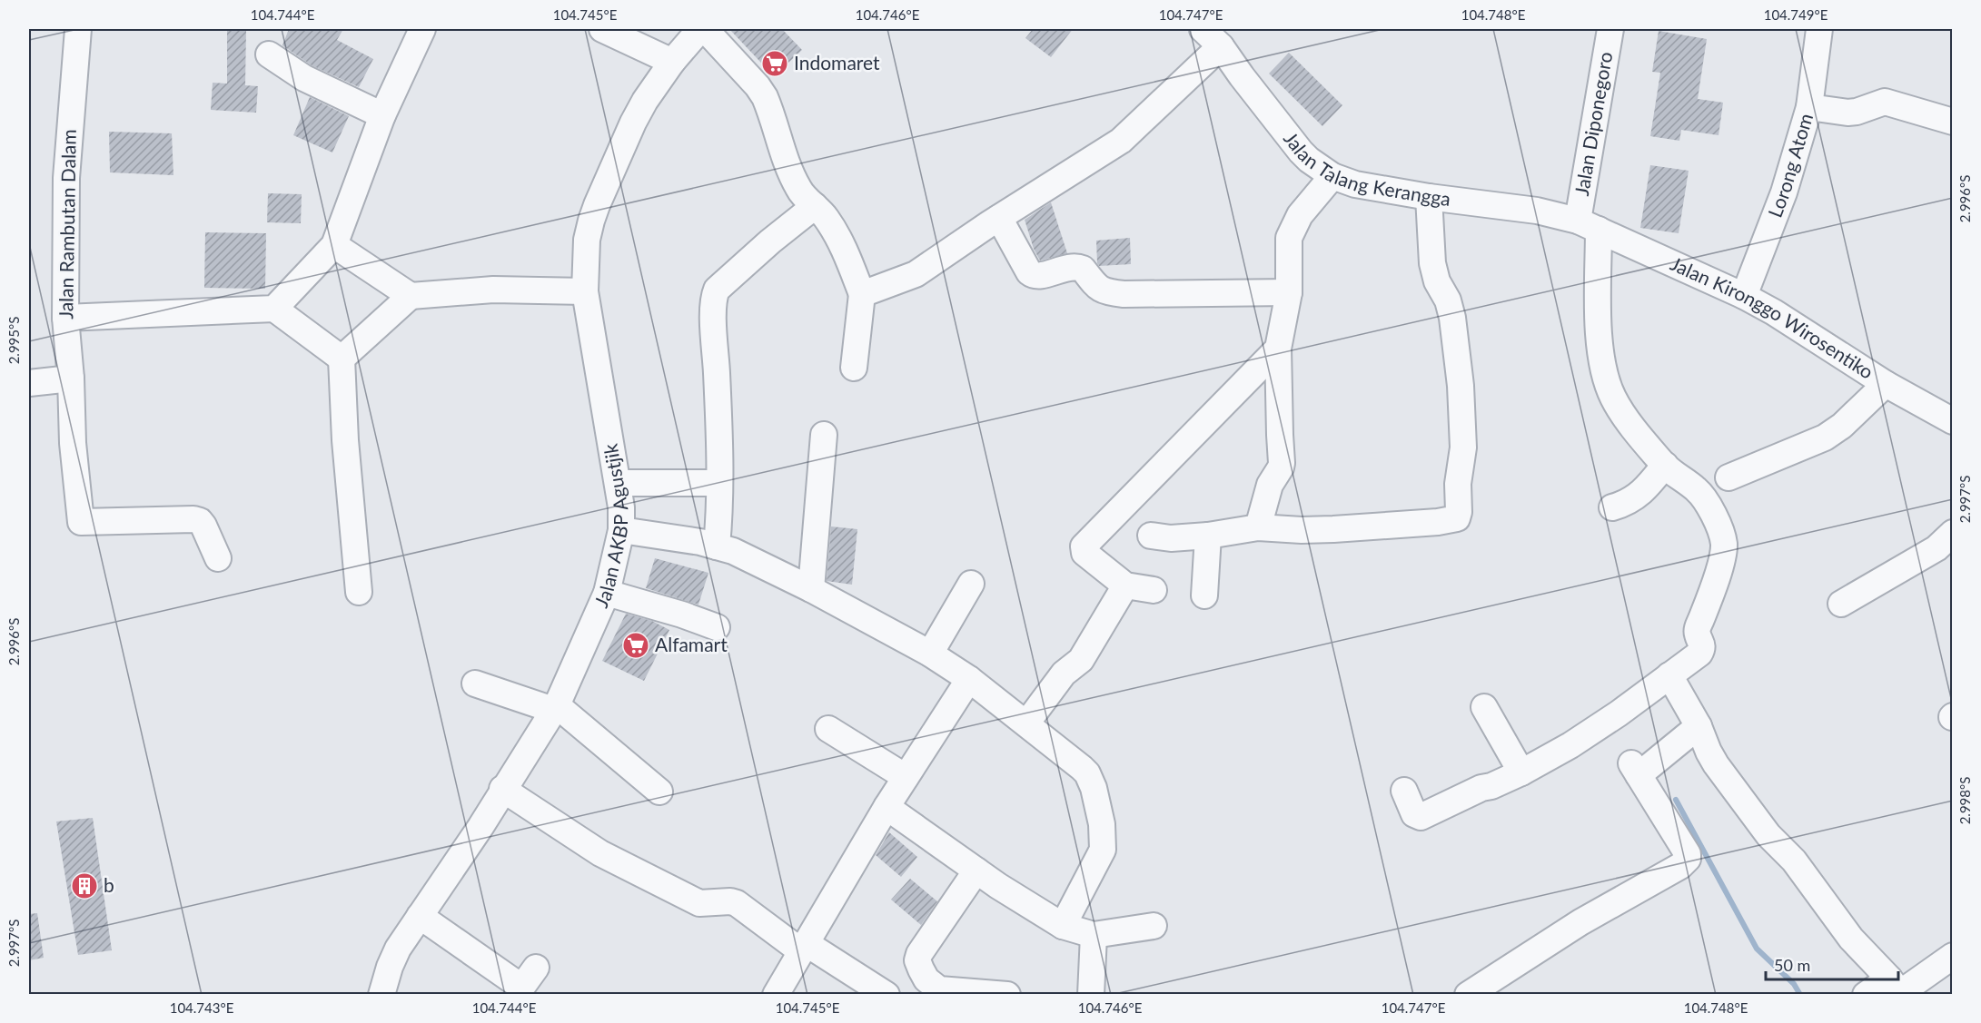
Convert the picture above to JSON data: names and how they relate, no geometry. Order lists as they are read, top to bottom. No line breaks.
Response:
{"streets":{"street":["Jalan Diponegoro","Jalan Talang Kerangga","Lorong Atom","Jalan Rambutan Dalam","Jalan Kironggo Wirosentiko","Jalan AKBP Agustjik"]},"crossings":[["Jalan Diponegoro","Jalan Talang Kerangga"],["Jalan Diponegoro","Jalan Kironggo Wirosentiko"],["Jalan Talang Kerangga","Jalan Kironggo Wirosentiko"],["Lorong Atom","Jalan Kironggo Wirosentiko"]],"places":{"supermarket":["Indomaret","Alfamart"],"building":["b"]},"scale_bar":"50 m","coordinates":["104.744°E","104.745°E","104.746°E","104.747°E","104.748°E","104.749°E","2.996°S","2.995°S","2.997°S","2.998°S","104.743°E"]}
